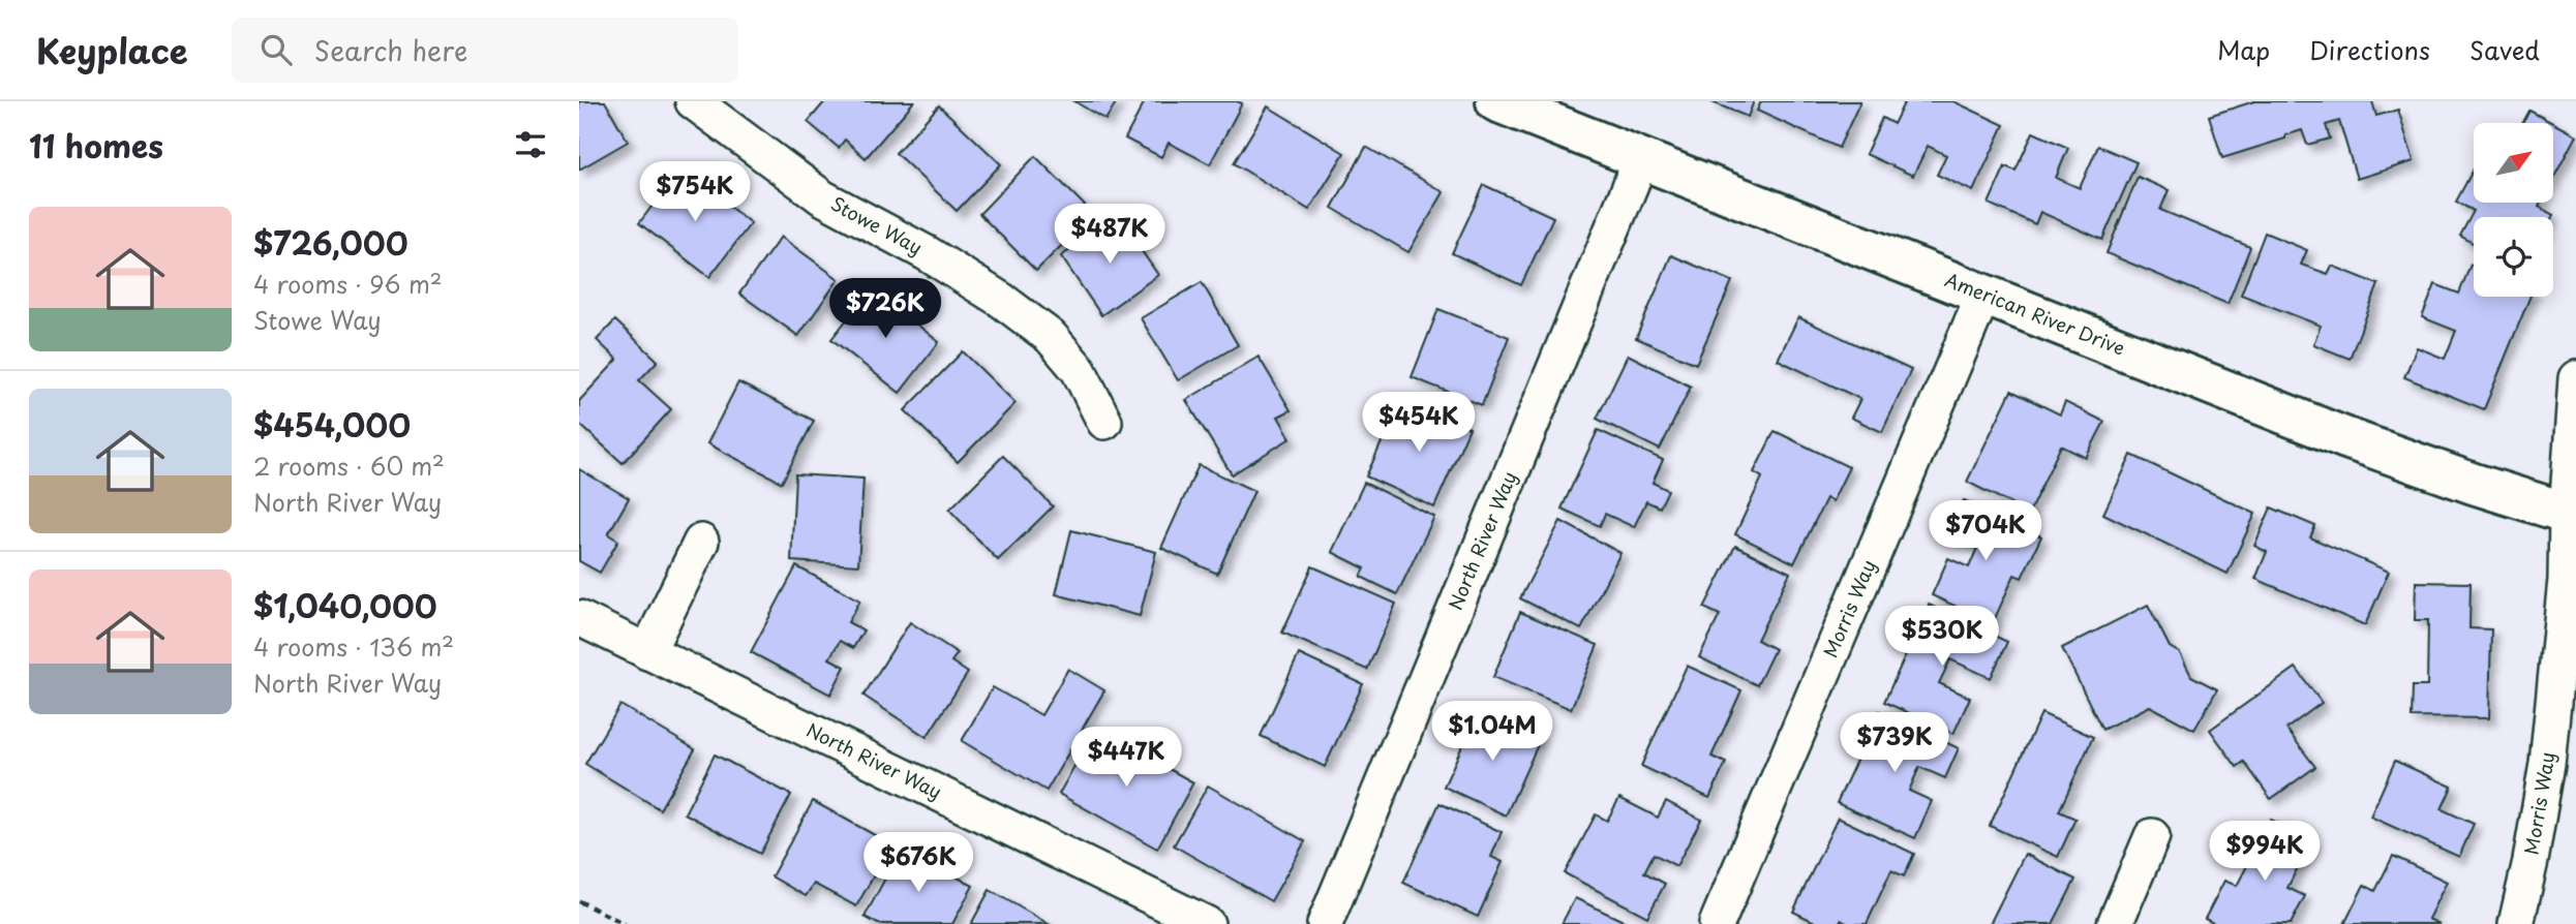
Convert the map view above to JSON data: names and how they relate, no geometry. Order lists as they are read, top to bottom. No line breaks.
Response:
{"streets":{"street":["Stowe Way","American River Drive","North River Way","Morris Way"]},"crossings":[["American River Drive","North River Way"],["American River Drive","Morris Way"]],"north":"top right","page":{"header":"Keyplace","search":"Search here","nav":["Map","Directions","Saved"],"heading":"11 homes","price":["$754K","$487K","$726K","$454K","$704K","$530K","$1.04M","$739K","$447K","$994K","$676K"],"list":[{"name":"$726,000","note":"4 rooms · 96 m² · Stowe Way"},{"name":"$454,000","note":"2 rooms · 60 m² · North River Way"},{"name":"$1,040,000","note":"4 rooms · 136 m² · North River Way"}]}}
